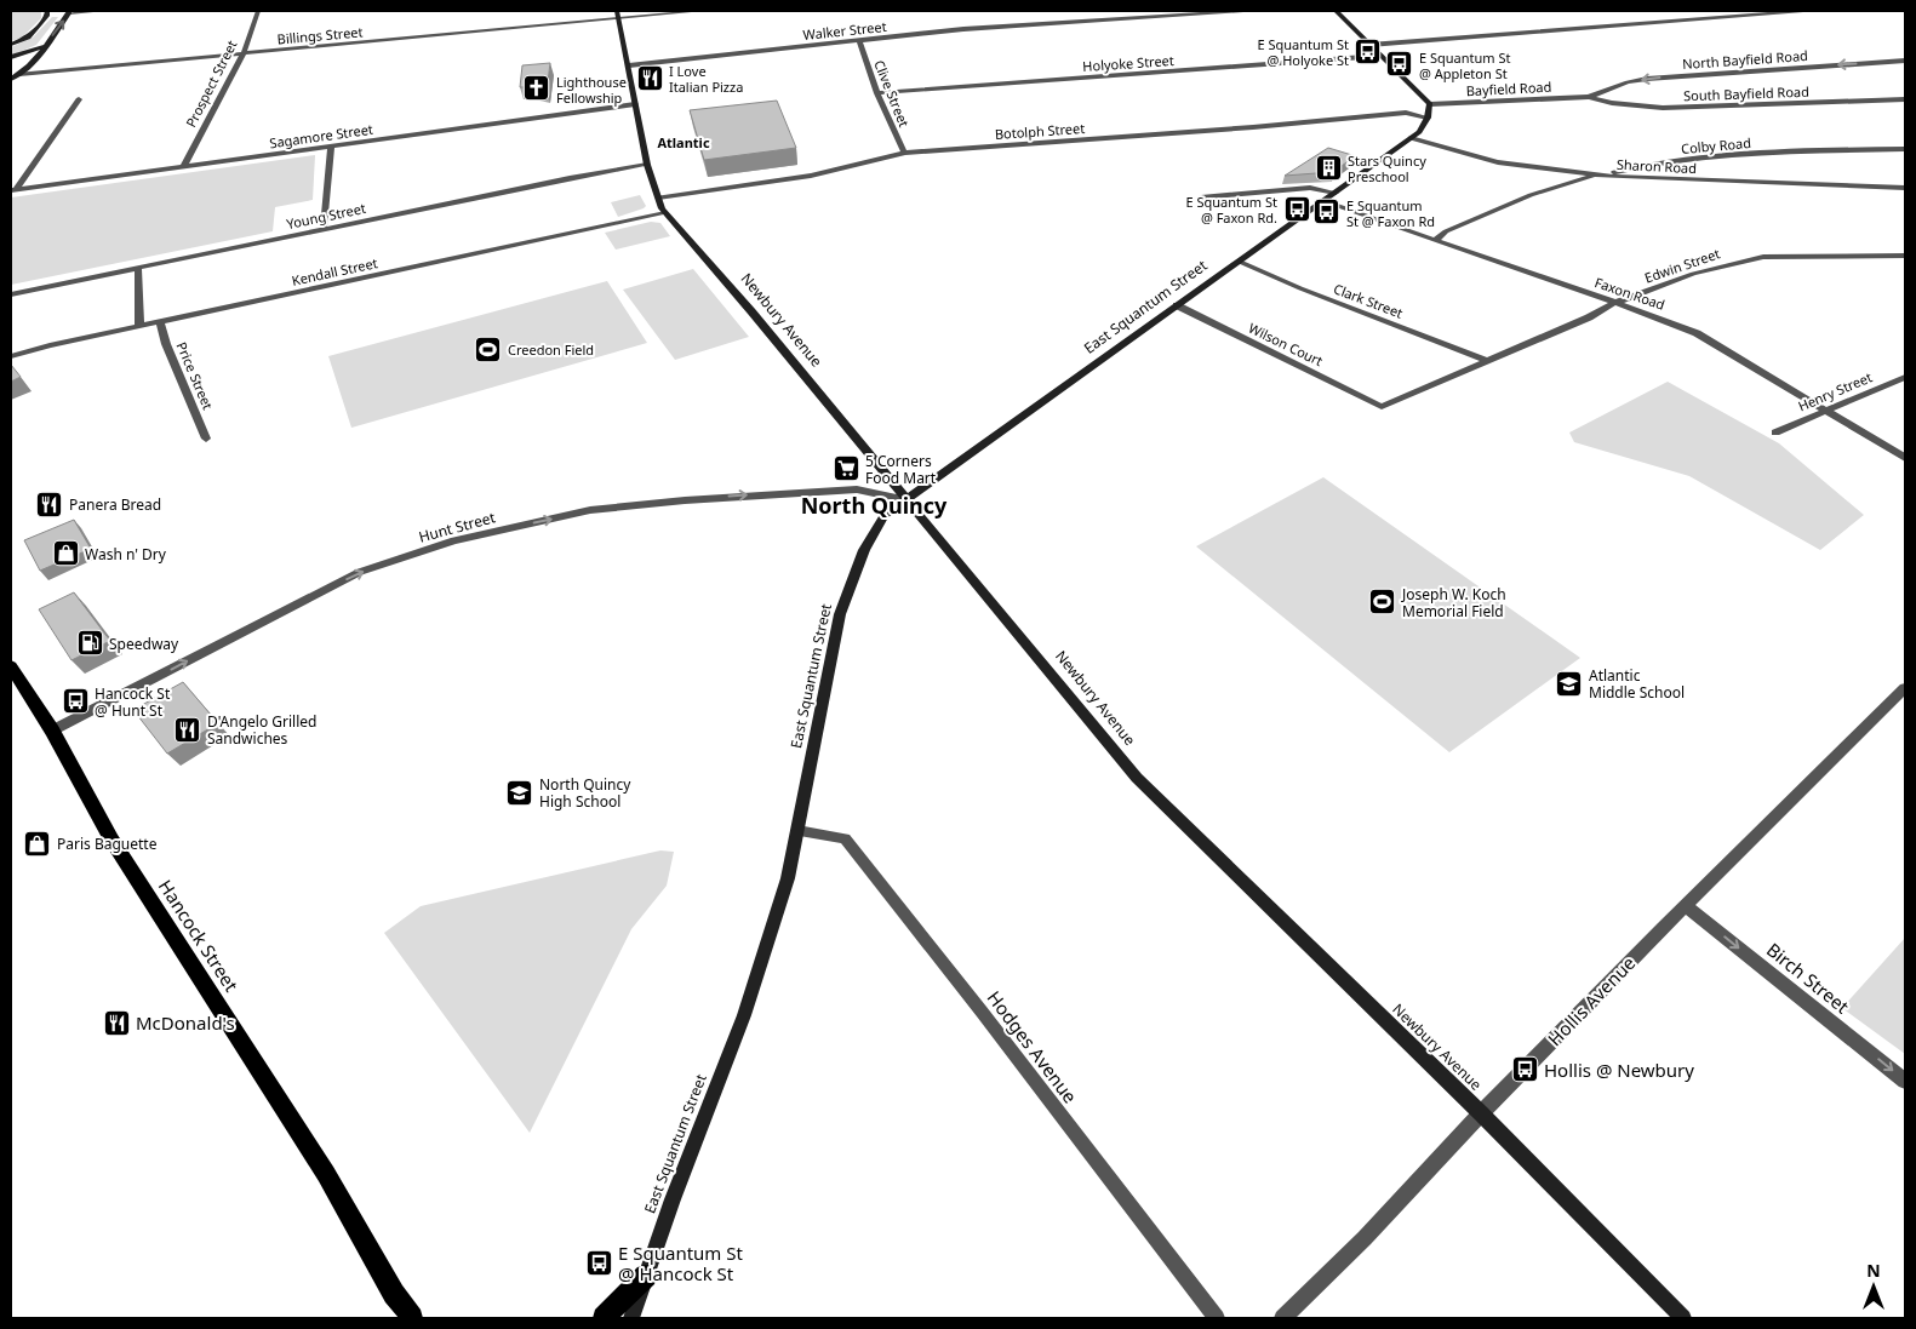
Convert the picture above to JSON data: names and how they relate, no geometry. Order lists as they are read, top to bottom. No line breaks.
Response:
{"streets":{"main road":["Hancock Street"],"street":["Walker Street","Billings Street","North Bayfield Road","Holyoke Street","Prospect Street","Bayfield Road","Clive Street","South Bayfield Road","Botolph Street","Sagamore Street","Colby Road","Sharon Road","Young Street","Edwin Street","Kendall Street","Faxon Road","Clark Street","East Squantum Street","Newbury Avenue","Wilson Court","Price Street","Henry Street","Hunt Street","Birch Street","Hollis Avenue","Hodges Avenue"]},"crossings":[["Walker Street","Clive Street"],["Walker Street","Newbury Avenue"],["Billings Street","Prospect Street"],["Billings Street","Newbury Avenue"],["North Bayfield Road","Bayfield Road"],["North Bayfield Road","South Bayfield Road"],["Holyoke Street","Clive Street"],["Prospect Street","Sagamore Street"],["Bayfield Road","South Bayfield Road"],["Bayfield Road","East Squantum Street"],["Clive Street","Botolph Street"],["Botolph Street","East Squantum Street"],["Botolph Street","Newbury Avenue"],["Sagamore Street","Newbury Avenue"],["Colby Road","Sharon Road"],["Colby Road","Faxon Road"],["Sharon Road","East Squantum Street"],["Young Street","Newbury Avenue"],["Edwin Street","Faxon Road"],["Edwin Street","Clark Street"],["Edwin Street","Wilson Court"],["Kendall Street","Newbury Avenue"],["Kendall Street","Price Street"],["Faxon Road","East Squantum Street"],["Faxon Road","Henry Street"],["Clark Street","East Squantum Street"],["East Squantum Street","Newbury Avenue"],["East Squantum Street","Wilson Court"],["East Squantum Street","Hunt Street"],["East Squantum Street","Hodges Avenue"],["Newbury Avenue","Hunt Street"],["Newbury Avenue","Hollis Avenue"],["Hunt Street","Hancock Street"],["Birch Street","Hollis Avenue"]],"one_way":["Hunt Street","Birch Street"],"districts":["Atlantic","North Quincy"],"places":{"bus stop":["E Squantum St @ Holyoke St","E Squantum St @ Appleton St","E Squantum St @ Faxon Rd.","E Squantum St @ Faxon Rd","Hancock St @ Hunt St","Hollis @ Newbury","E Squantum St @ Hancock St"],"restaurant":["I Love Italian Pizza","Panera Bread","D'Angelo Grilled Sandwiches","McDonald's"],"church":["Lighthouse Fellowship"],"building":["Stars Quincy Preschool"],"sports":["Creedon Field","Joseph W. Koch Memorial Field"],"supermarket":["5 Corners Food Mart"],"shop":["Wash n' Dry","Paris Baguette"],"fuel station":["Speedway"],"school or university":["Atlantic Middle School","North Quincy High School"]},"north":"top"}
